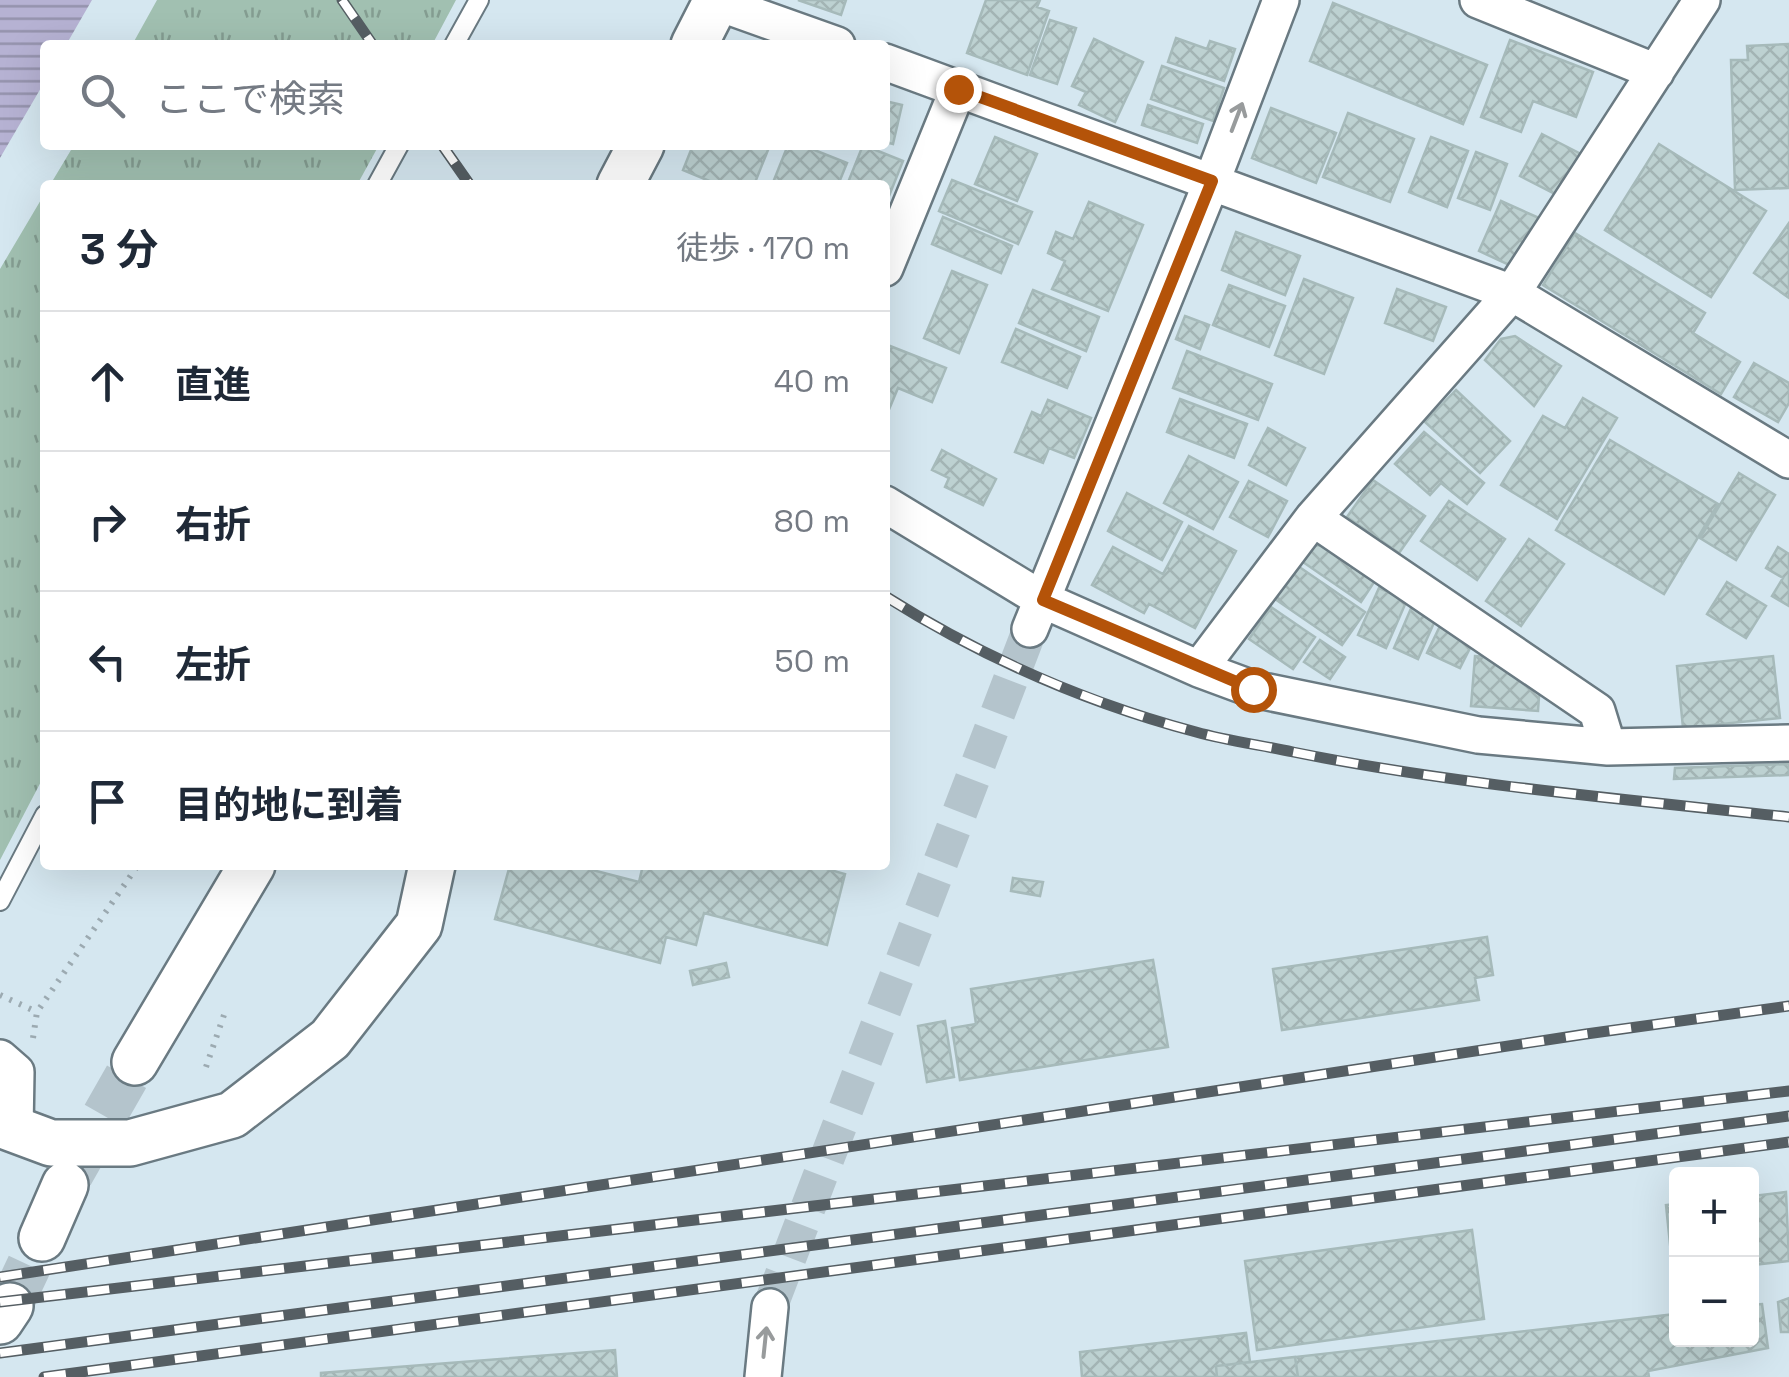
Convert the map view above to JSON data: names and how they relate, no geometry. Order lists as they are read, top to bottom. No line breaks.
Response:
{"page":{"search":"ここで検索","heading":["3 分","徒歩 · 170 m"],"list":[["直進","40 m"],["右折","80 m"],["左折","50 m"],"目的地に到着"],"map_buttons":["+","−"]}}
